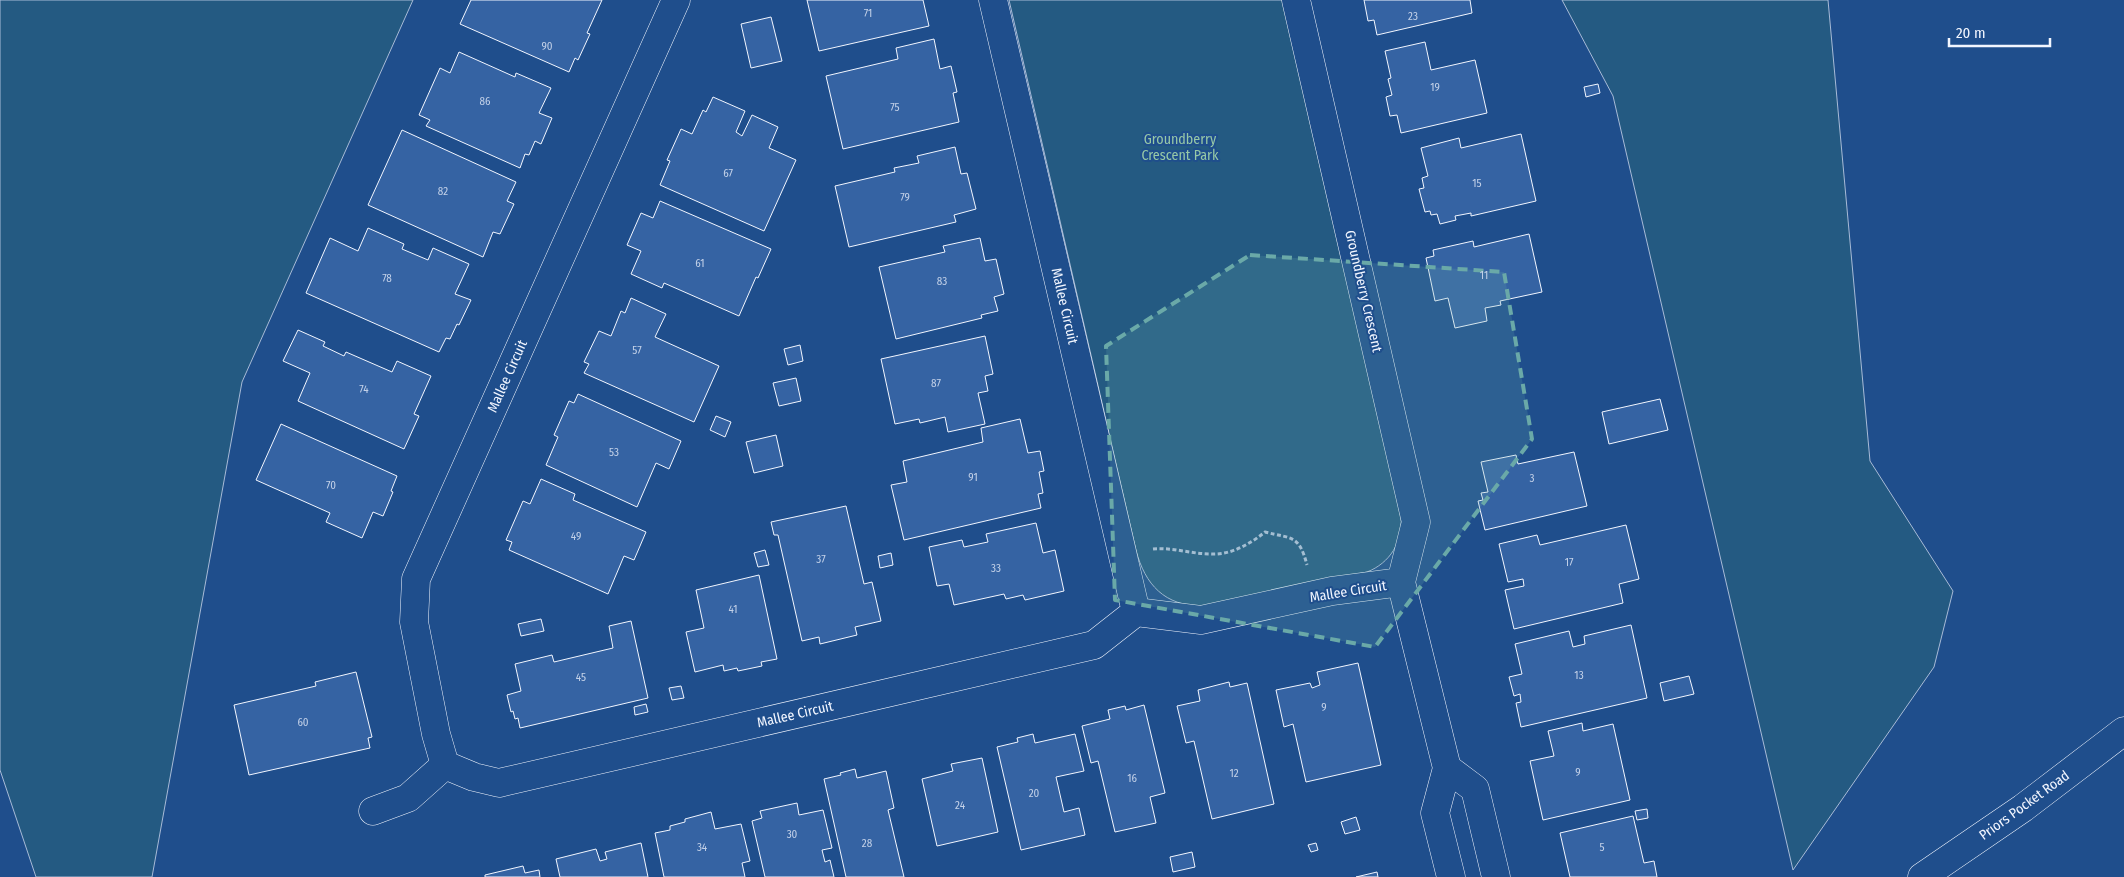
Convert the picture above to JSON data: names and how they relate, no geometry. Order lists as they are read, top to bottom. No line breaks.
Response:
{"streets":{"street":["Groundberry Crescent","Mallee Circuit","Priors Pocket Road"]},"crossings":[["Groundberry Crescent","Mallee Circuit"]],"parks":["Groundberry Crescent Park"],"house_numbers":["71","23","90","19","86","75","67","15","82","79","61","11","78","83","57","87","74","53","91","3","70","49","37","17","33","41","13","45","9","60","9","12","16","20","24","30","28","34","5"],"scale_bar":"20 m"}
